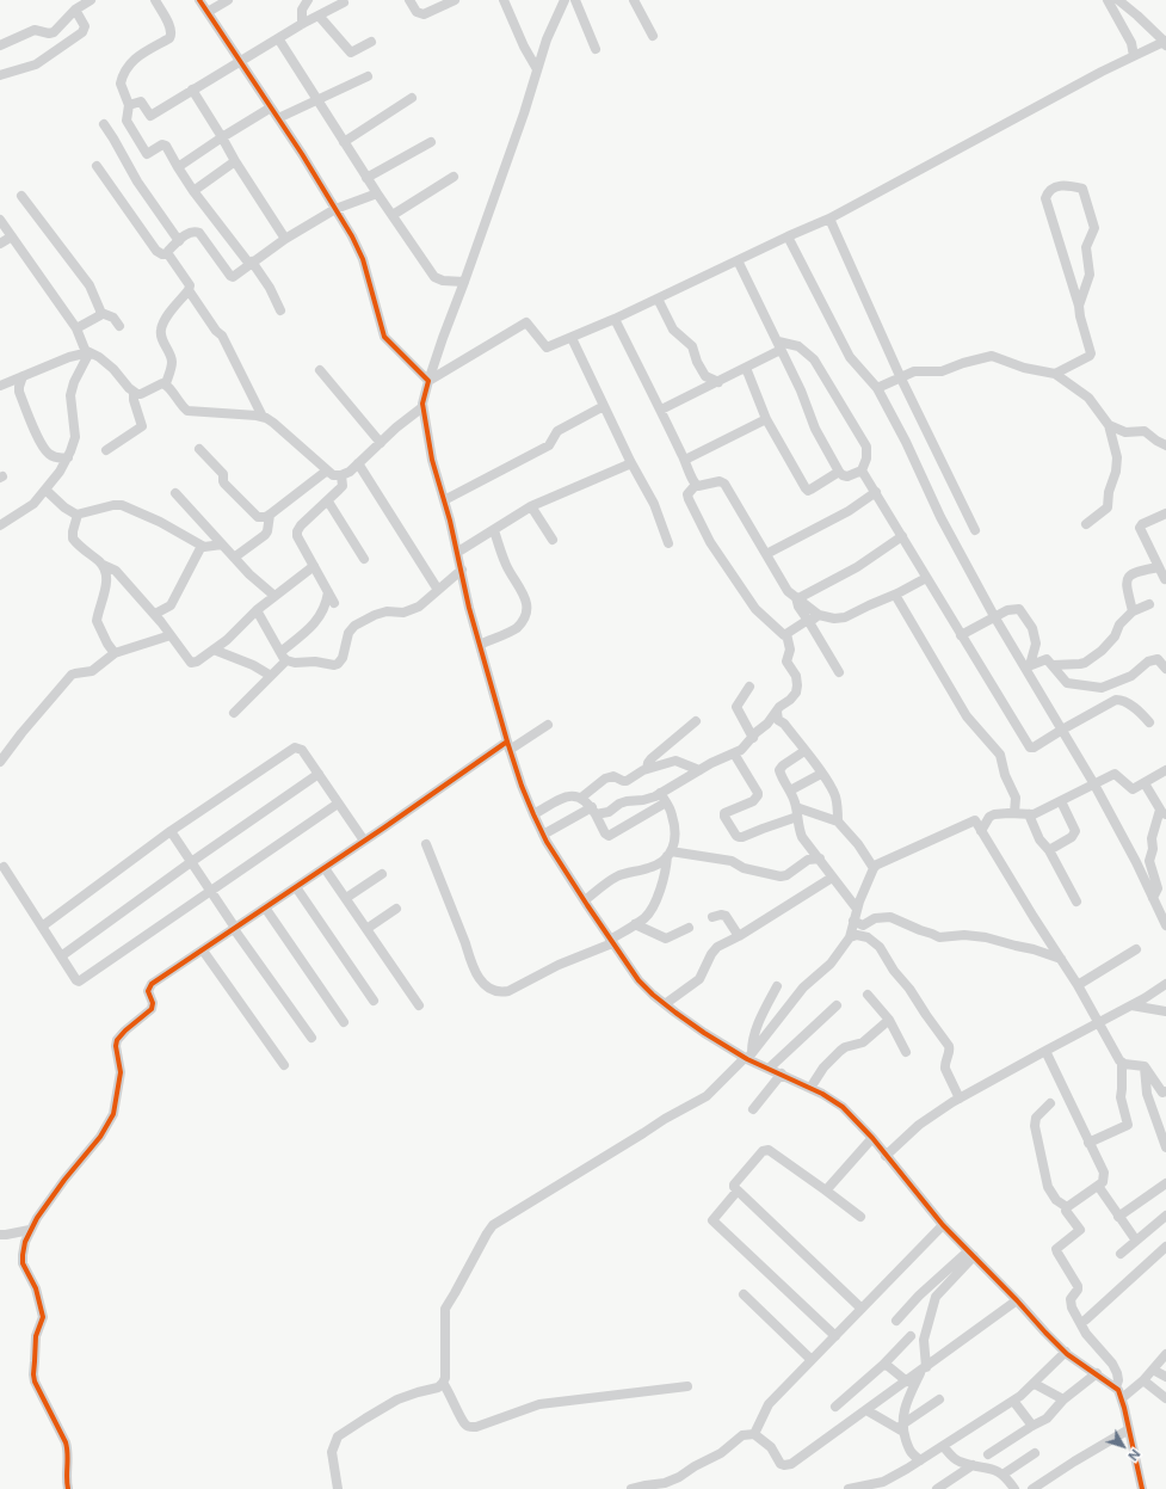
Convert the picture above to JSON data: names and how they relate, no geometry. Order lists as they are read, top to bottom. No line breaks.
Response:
{"north":"bottom right"}
